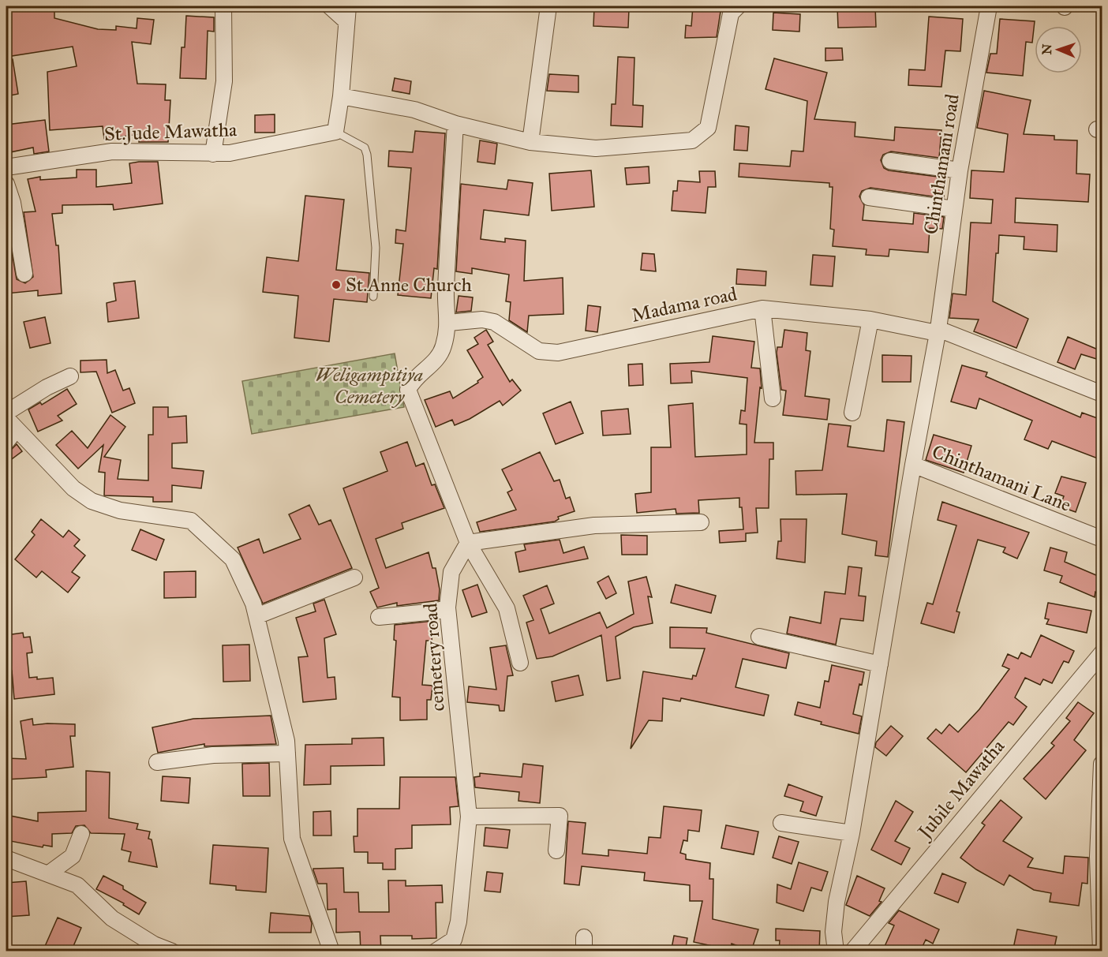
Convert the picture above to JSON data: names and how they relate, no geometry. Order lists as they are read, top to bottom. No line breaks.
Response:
{"streets":{"street":["St.Jude Mawatha","Chinthamani road","Madama road","Chinthamani Lane","cemetery road","Jubile Mawatha"]},"crossings":[["Chinthamani road","Madama road"],["Chinthamani road","Chinthamani Lane"]],"parks":["Weligampitiya Cemetery"],"places":["St.Anne Church"],"north":"left"}
